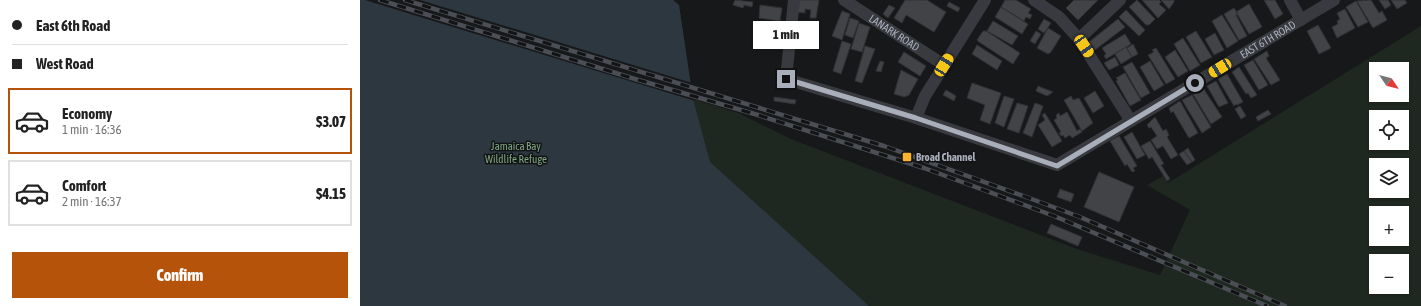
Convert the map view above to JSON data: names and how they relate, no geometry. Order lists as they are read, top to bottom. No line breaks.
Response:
{"streets":{"street":["LANARK ROAD","EAST 6TH ROAD"]},"parks":["Jamaica Bay Wildlife Refuge"],"places":{"transit":["Broad Channel"]},"north":"bottom right","page":{"banner":["East 6th Road","West Road"],"bubble":"1 min","map_buttons":["+","−"],"list":[{"name":"Economy","note":"1 min · 16:36","value":"$3.07"},{"name":"Comfort","note":"2 min · 16:37","value":"$4.15"}],"buttons":"Confirm"}}
